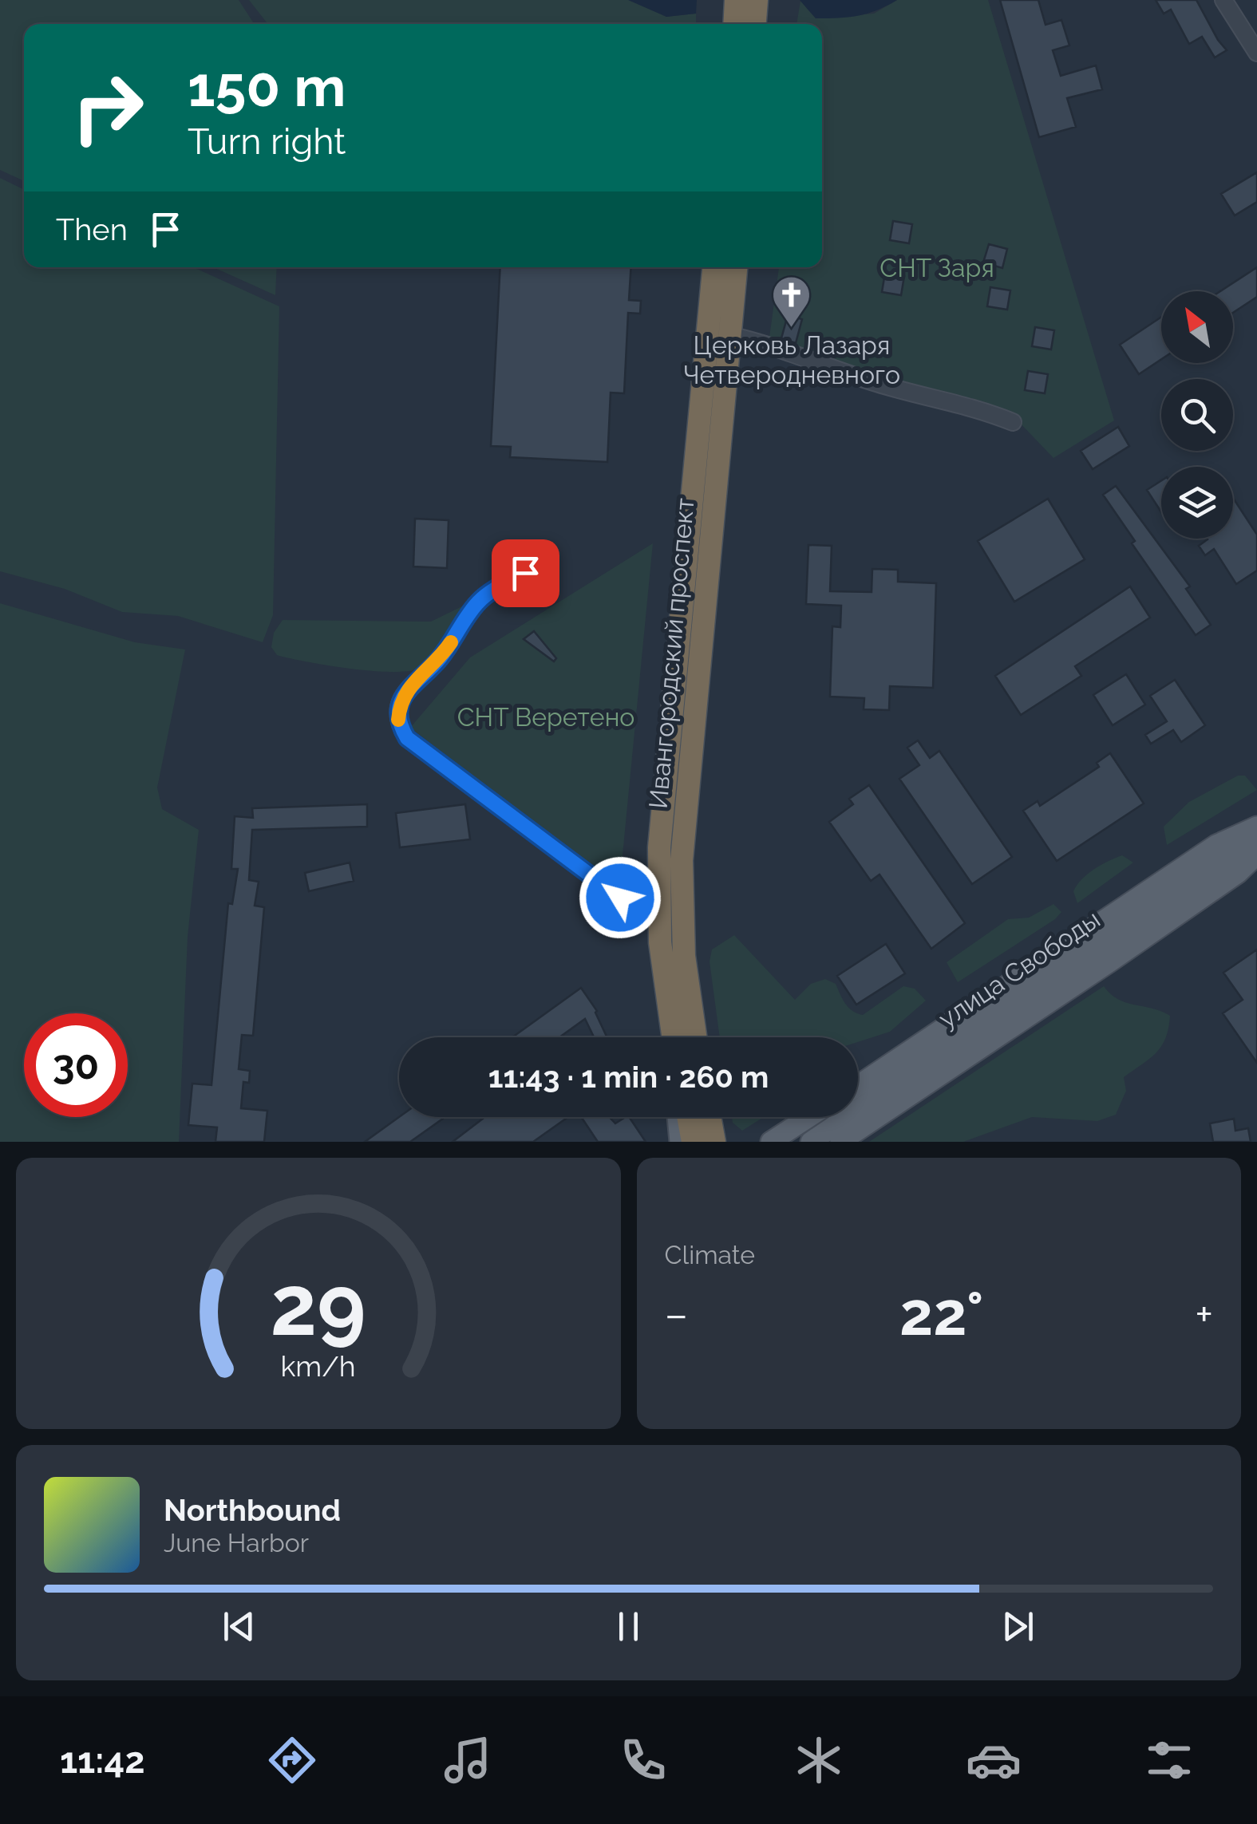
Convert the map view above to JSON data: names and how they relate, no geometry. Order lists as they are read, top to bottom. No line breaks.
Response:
{"streets":{"highway":["Ивангородский проспект"],"main road":["улица Свободы"]},"parks":["СНТ Заря","СНТ Веретено"],"places":{"church":["Церковь Лазаря Четверодневного"]},"north":"top left","page":{"turn":["150 m","Turn right"],"then":"Then","limit":"30","trip":"11:43 · 1 min · 260 m","tile":"Climate","heat":["−","22°","+"],"song":["Northbound","June Harbor"],"tabs":"11:42","gauge":["29","km/h"]}}
